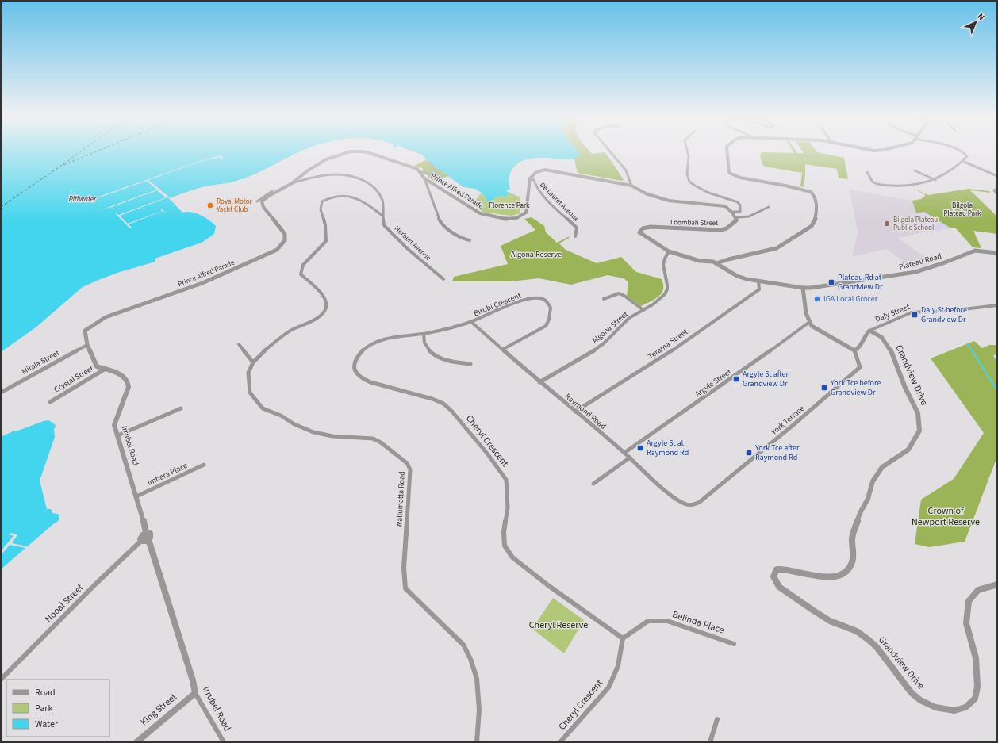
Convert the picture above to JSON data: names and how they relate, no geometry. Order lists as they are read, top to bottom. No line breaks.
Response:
{"streets":{"street":["Prince Alfred Parade","De Lauret Avenue","Loombah Street","Herbert Avenue","Plateau Road","Birubi Crescent","Daly Street","Algona Street","Terama Street","Mitala Street","Grandview Drive","Crystal Street","Argyle Street","Raymond Road","York Terrace","Cheryl Crescent","Irrubel Road","Imbara Place","Wallumatta Road","Nooal Street","Belinda Place","King Street"]},"crossings":[["Prince Alfred Parade","De Lauret Avenue"],["Prince Alfred Parade","Herbert Avenue"],["Prince Alfred Parade","Irrubel Road"],["Loombah Street","Plateau Road"],["Loombah Street","Algona Street"],["Herbert Avenue","Wallumatta Road"],["Plateau Road","Terama Street"],["Birubi Crescent","Raymond Road"],["Birubi Crescent","Cheryl Crescent"],["Daly Street","Grandview Drive"],["Algona Street","Raymond Road"],["Terama Street","Raymond Road"],["Mitala Street","Irrubel Road"],["Crystal Street","Irrubel Road"],["Argyle Street","Raymond Road"],["Raymond Road","York Terrace"],["Raymond Road","Cheryl Crescent"],["Cheryl Crescent","Belinda Place"],["Irrubel Road","Imbara Place"],["Irrubel Road","King Street"]],"water":["Pittwater"],"parks":["Florence Park","Bilgola Plateau Park","Algona Reserve","Crown of Newport Reserve","Cheryl Reserve"],"places":{"other":["Royal Motor Yacht Club","Bilgola Plateau Public School","IGA Local Grocer"],"transit":["Plateau Rd at Grandview Dr","Daly St before Grandview Dr","Argyle St after Grandview Dr","York Tce before Grandview Dr","Argyle St at Raymond Rd","York Tce after Raymond Rd"]},"legend":["Road","Park","Water"],"north":"top right"}
